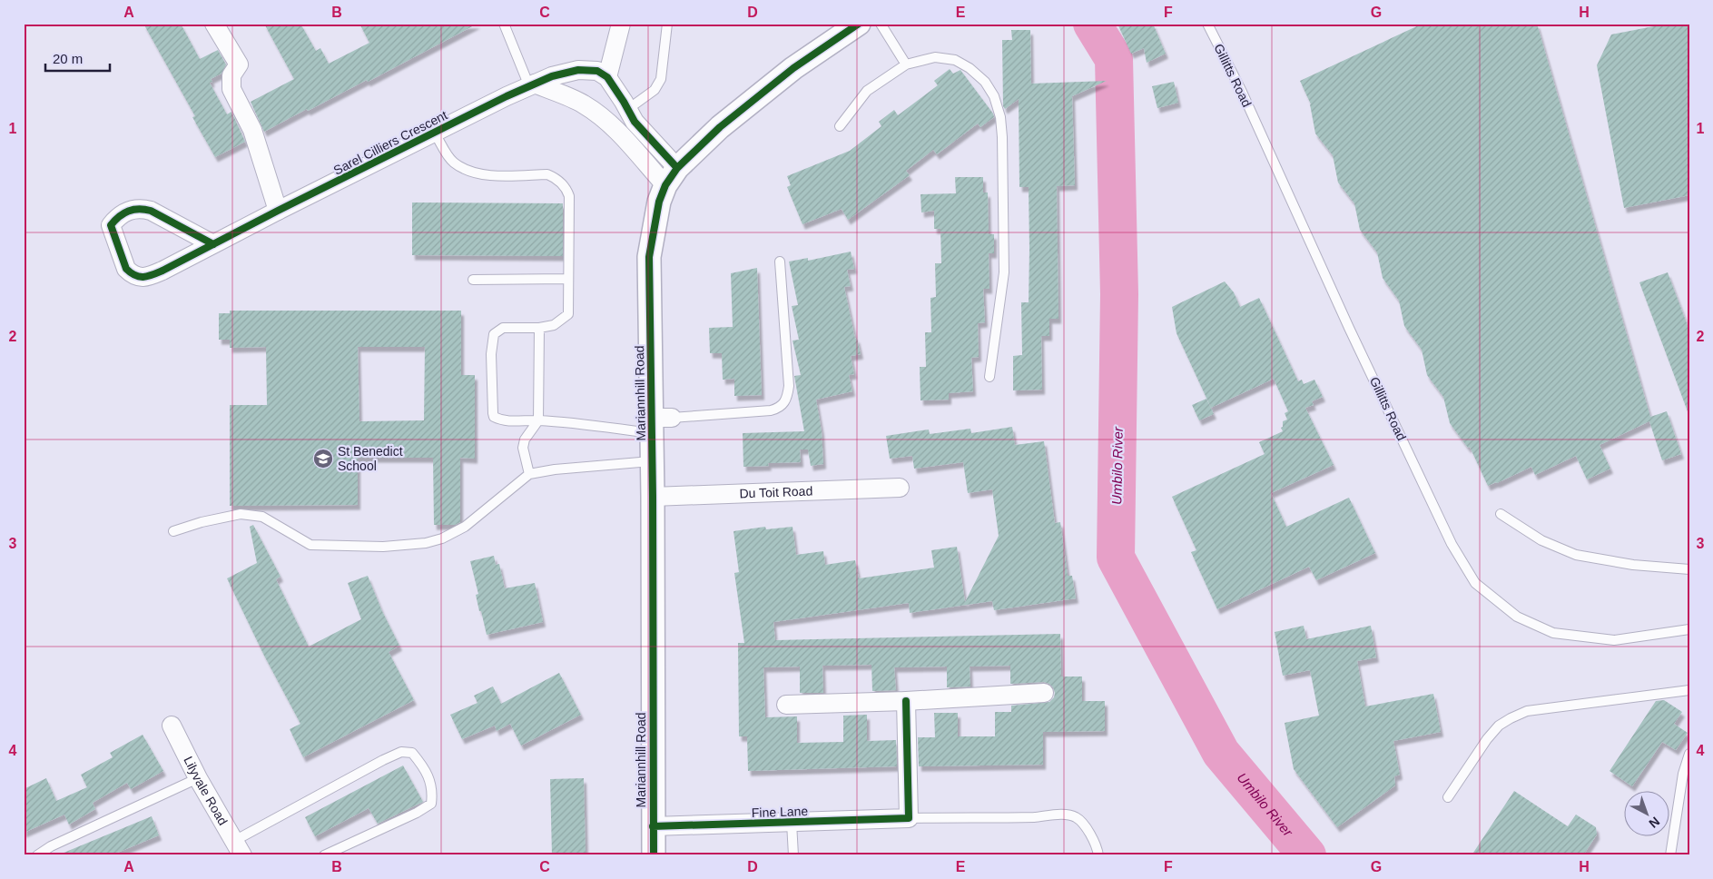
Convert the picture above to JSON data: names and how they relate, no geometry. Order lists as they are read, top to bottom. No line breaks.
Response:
{"streets":{"street":["Sarel Cilliers Crescent","Mariannhill Road","Du Toit Road","Lilyvale Road","Fine Lane"],"lane":["Gillitts Road"]},"crossings":[["Mariannhill Road","Du Toit Road"],["Mariannhill Road","Fine Lane"]],"water":["Umbilo River"],"places":{"school or university":["St Benedict School"]},"scale_bar":"20 m","north":"bottom right","grid":{"columns":["A","B","C","D","E","F","G","H"],"rows":["1","2","3","4"]}}
